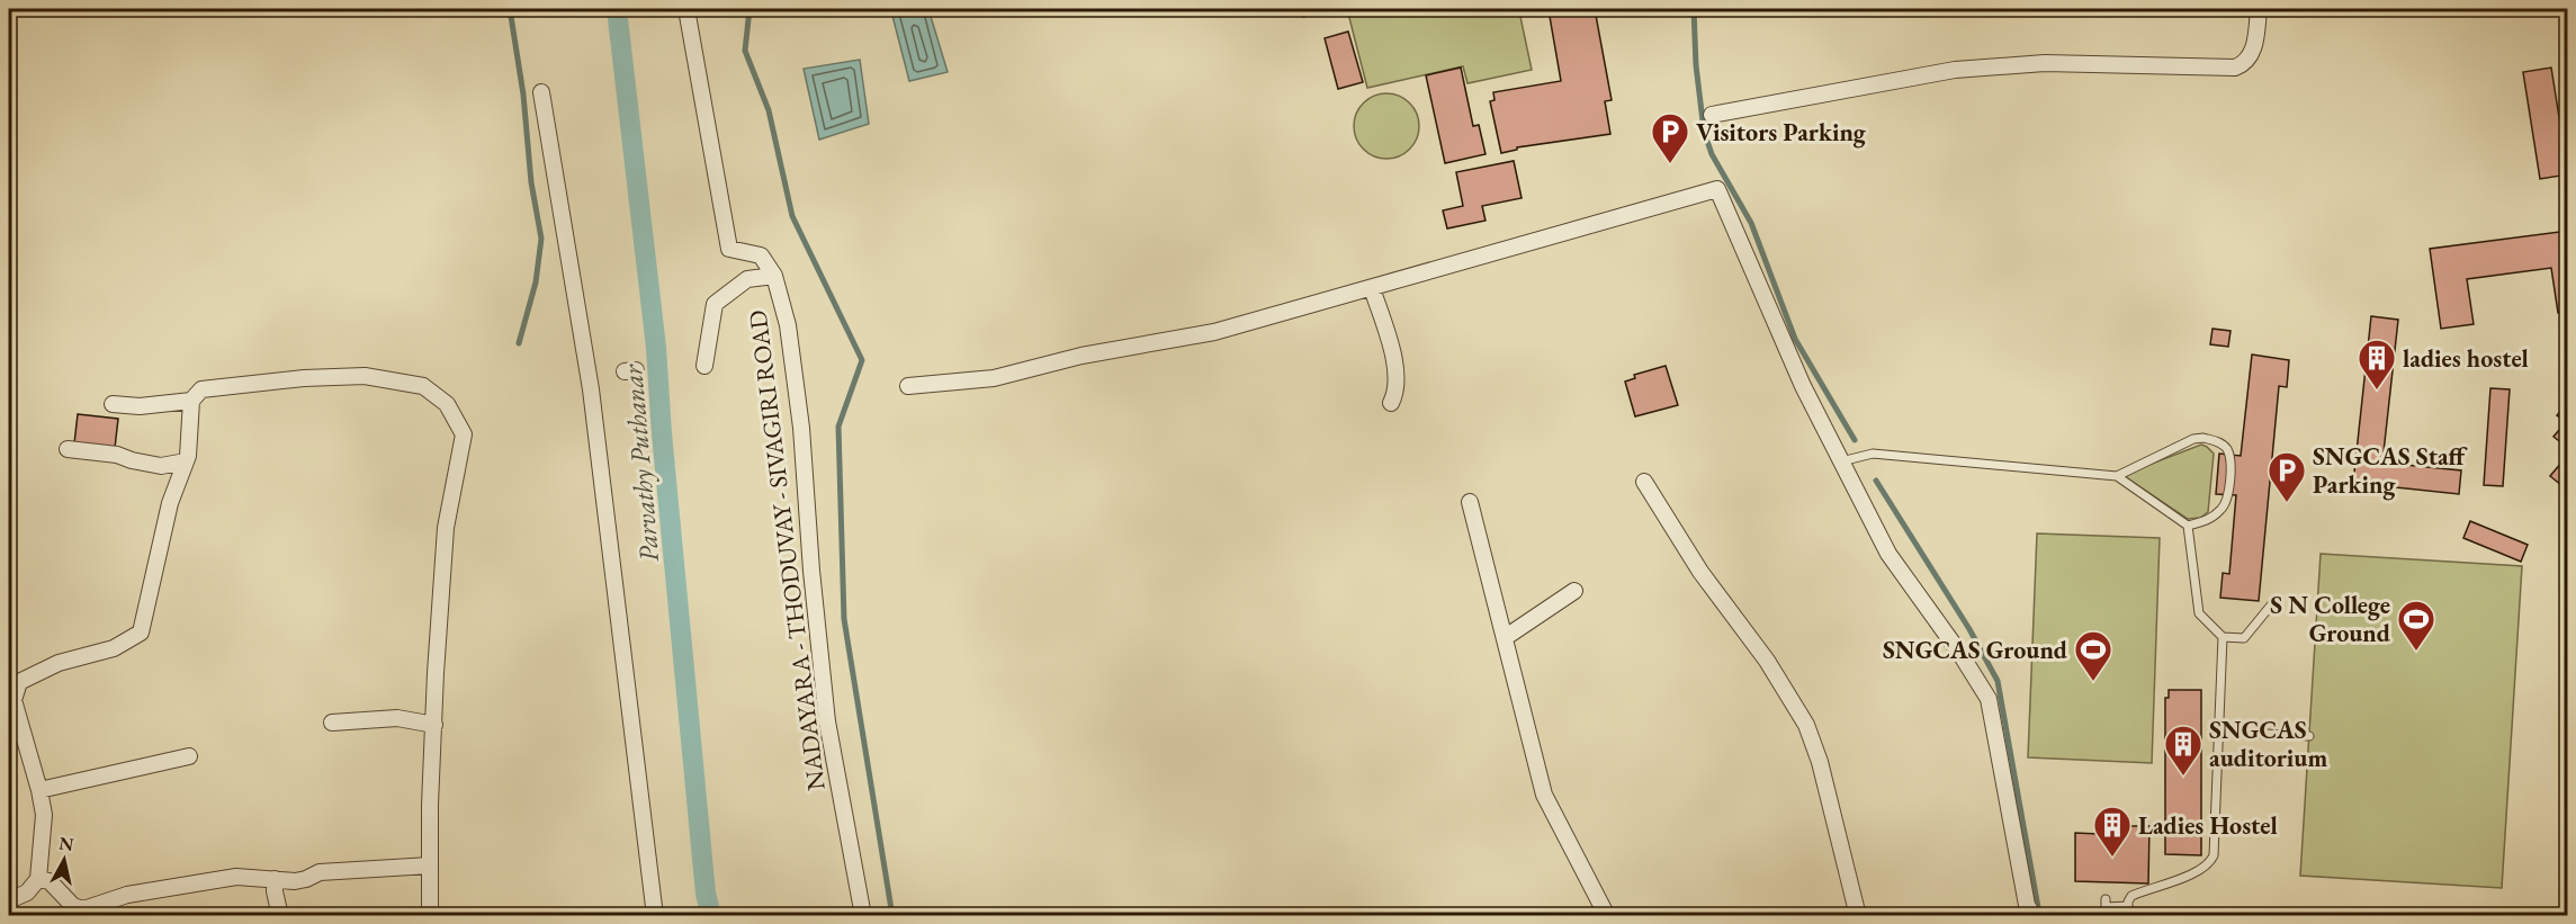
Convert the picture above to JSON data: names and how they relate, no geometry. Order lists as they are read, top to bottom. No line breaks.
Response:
{"streets":{"street":["NADAYARA - THODUVAY - SIVAGIRI ROAD"]},"water":["Parvathy Puthanar"],"places":{"parking":["Visitors Parking","SNGCAS Staff Parking"],"building":["ladies hostel","SNGCAS auditorium","Ladies Hostel"],"sports":["S N College Ground","SNGCAS Ground"]},"north":"top"}
